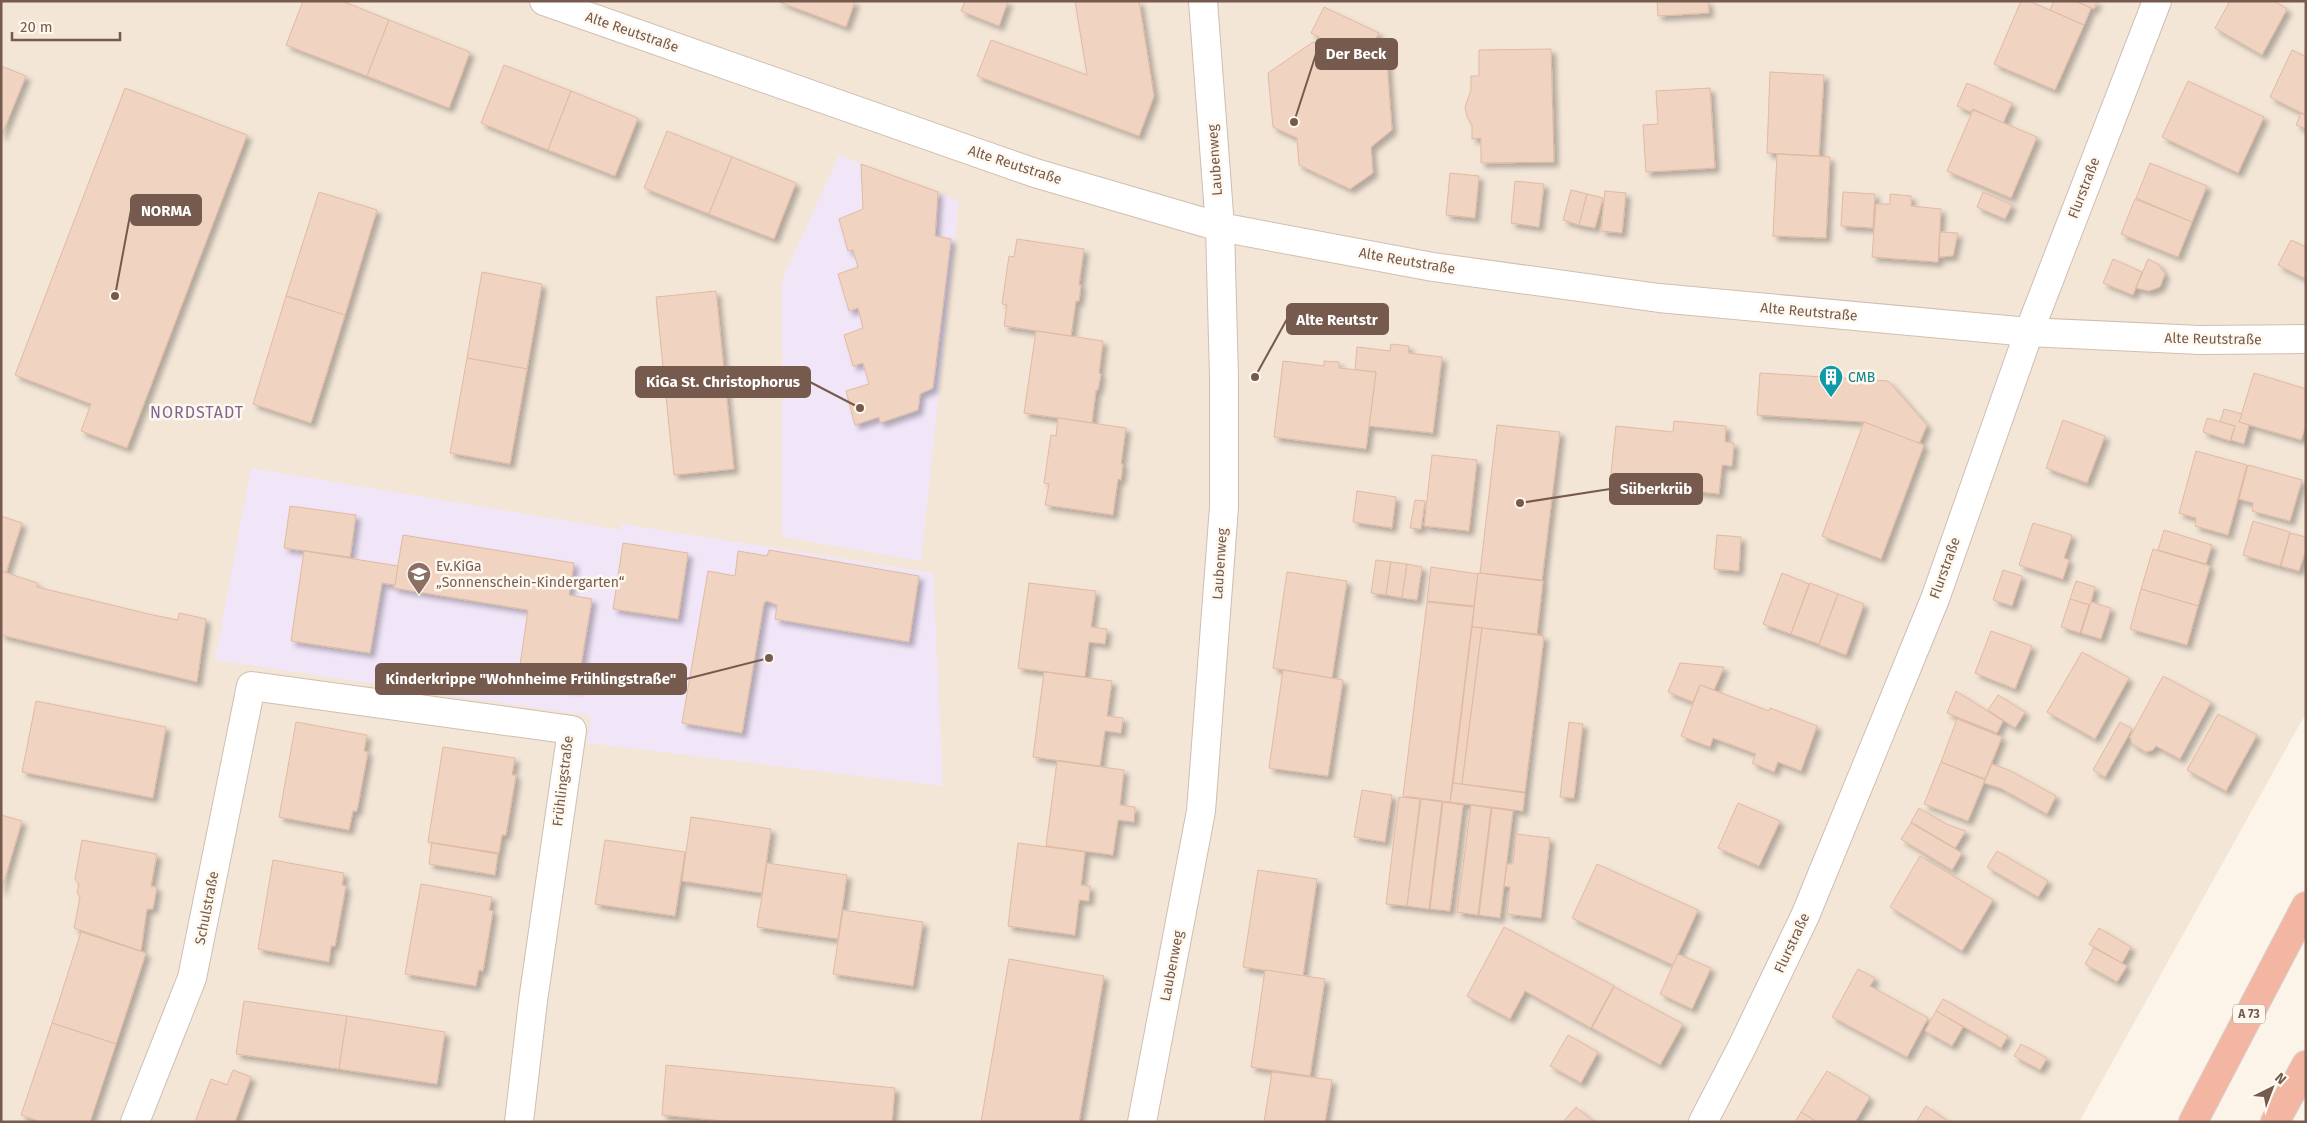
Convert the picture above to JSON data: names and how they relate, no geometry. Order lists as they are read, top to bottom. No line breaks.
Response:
{"streets":{"highway":["A 73"],"street":["Alte Reutstraße","Laubenweg","Flurstraße","Frühlingstraße","Schulstraße"]},"crossings":[["Alte Reutstraße","Laubenweg"],["Alte Reutstraße","Flurstraße"],["Frühlingstraße","Schulstraße"]],"districts":["NORDSTADT"],"places":{"other":["Der Beck","NORMA","Alte Reutstr","KiGa St. Christophorus","Süberkrüb","Kinderkrippe \"Wohnheime Frühlingstraße\""],"building":["CMB"],"school or university":["Ev.KiGa „Sonnenschein-Kindergarten“"]},"scale_bar":"20 m","north":"top right"}
